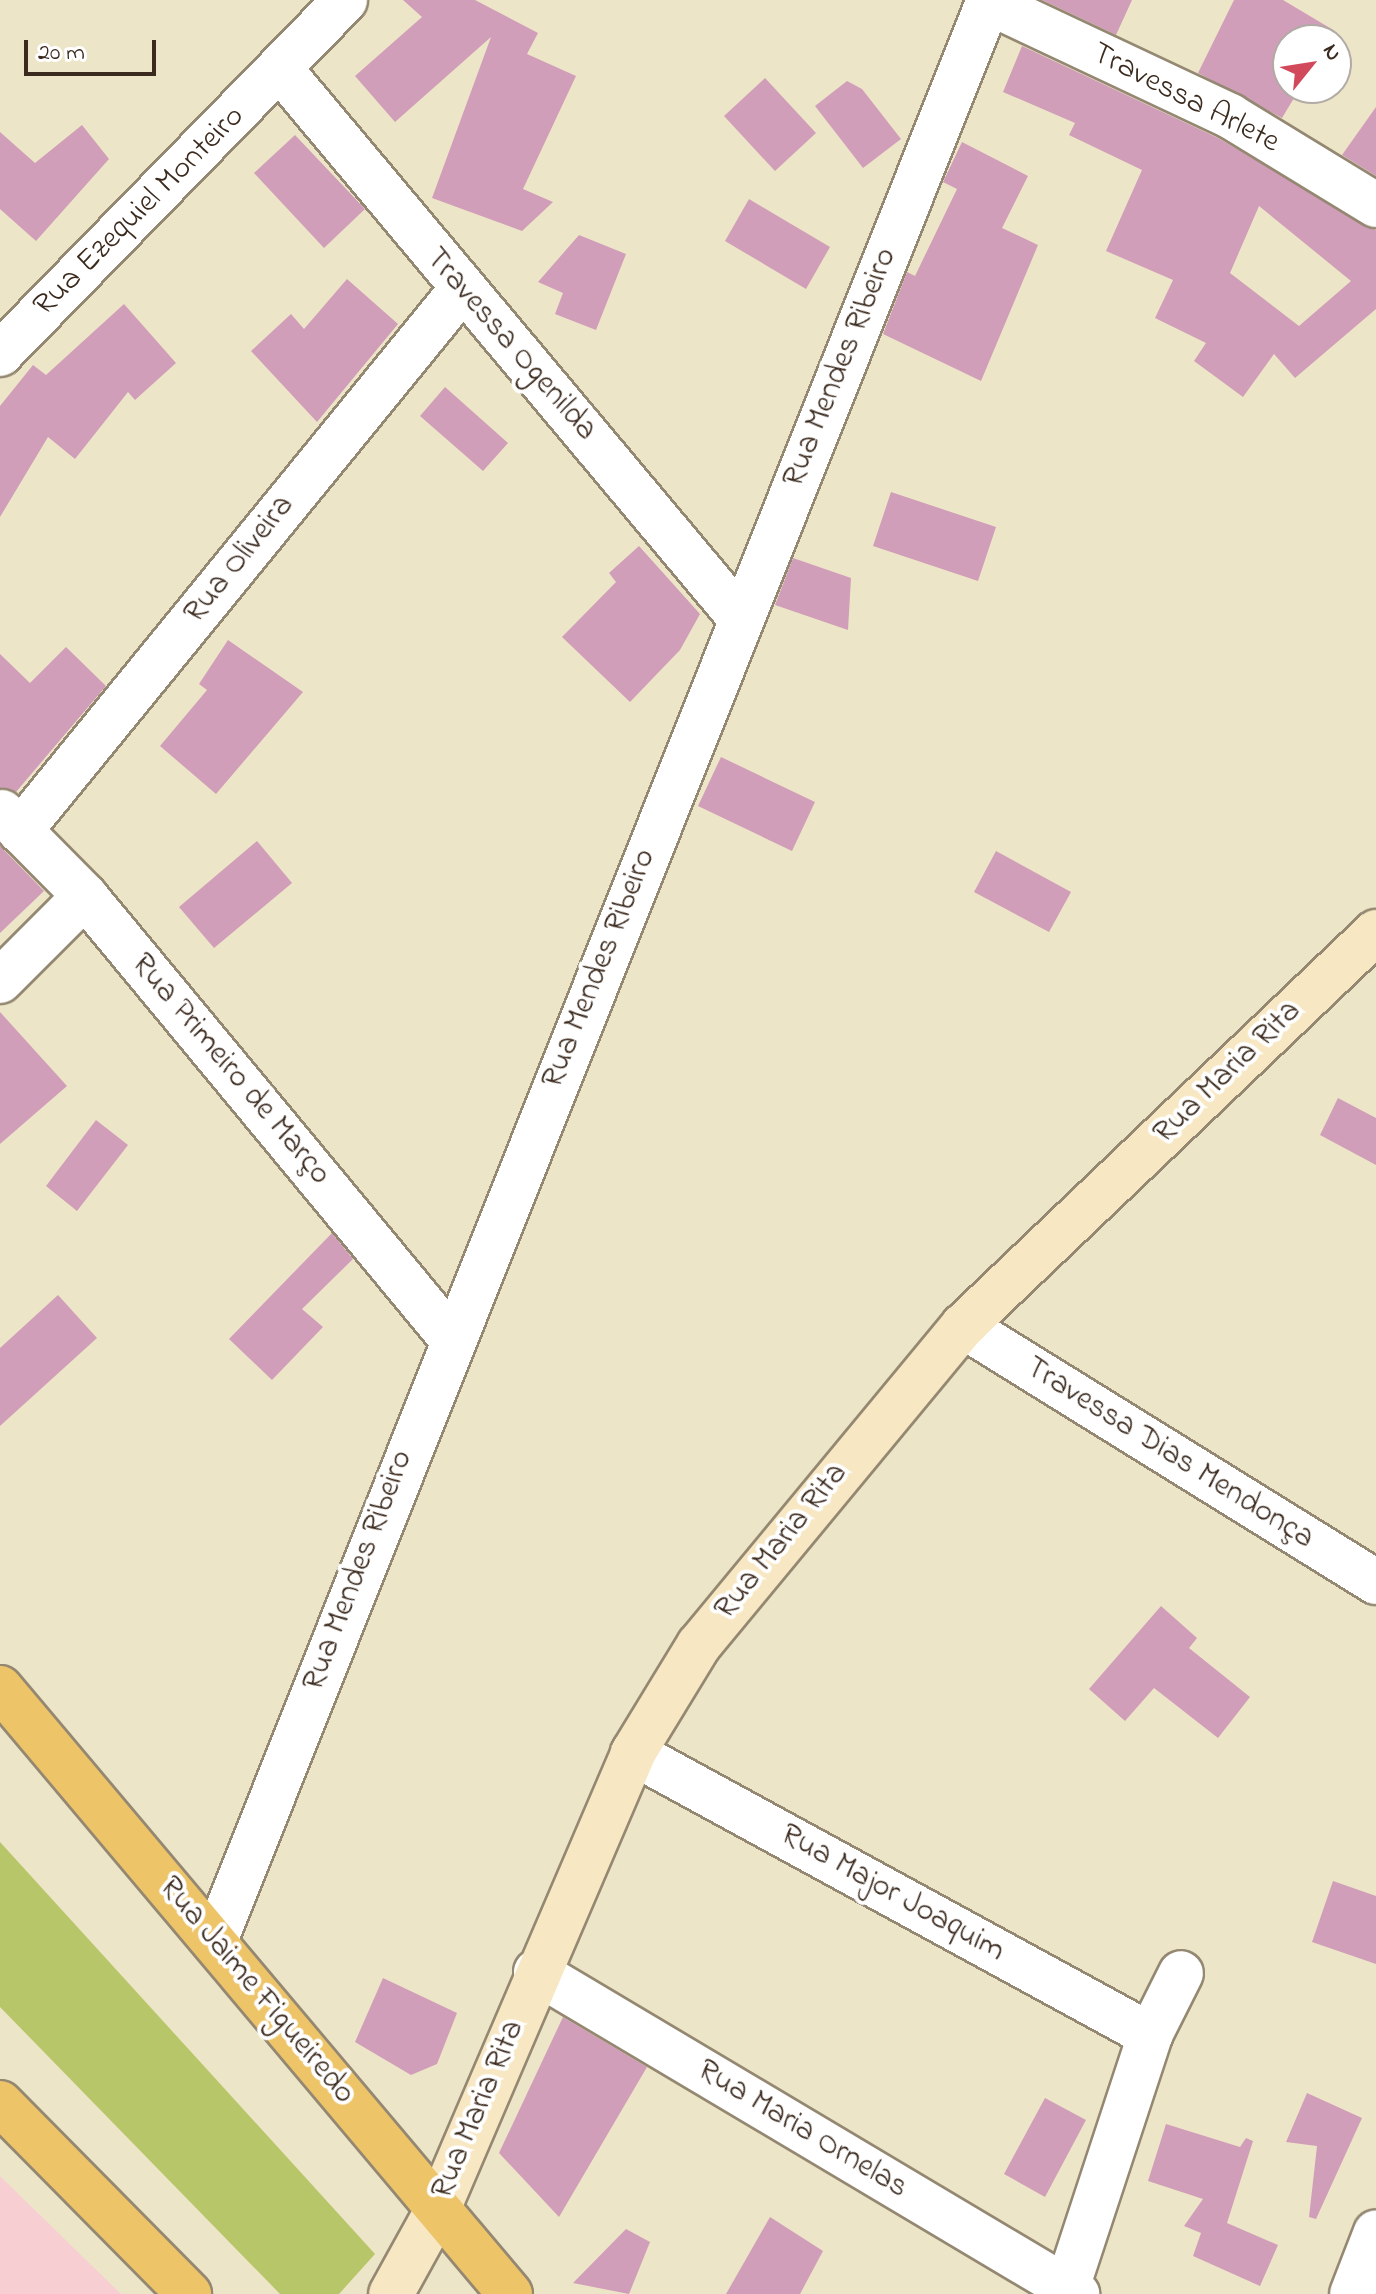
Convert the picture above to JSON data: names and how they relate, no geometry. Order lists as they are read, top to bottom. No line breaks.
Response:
{"streets":{"main road":["Rua Jaime Figueiredo"],"street":["Travessa Arlete","Rua Ezequiel Monteiro","Travessa Ogenilda","Rua Mendes Ribeiro","Rua Oliveira","Rua Primeiro de Março","Rua Maria Rita","Travessa Dias Mendonça","Rua Major Joaquim","Rua Maria Ornelas"]},"crossings":[["Travessa Arlete","Rua Mendes Ribeiro"],["Rua Ezequiel Monteiro","Travessa Ogenilda"],["Travessa Ogenilda","Rua Mendes Ribeiro"],["Travessa Ogenilda","Rua Oliveira"],["Rua Mendes Ribeiro","Rua Primeiro de Março"],["Rua Mendes Ribeiro","Rua Jaime Figueiredo"],["Rua Oliveira","Rua Primeiro de Março"],["Rua Maria Rita","Travessa Dias Mendonça"],["Rua Maria Rita","Rua Major Joaquim"],["Rua Maria Rita","Rua Jaime Figueiredo"],["Rua Maria Rita","Rua Maria Ornelas"],["Rua Major Joaquim","Rua Maria Ornelas"]],"scale_bar":"20 m","north":"top right"}
